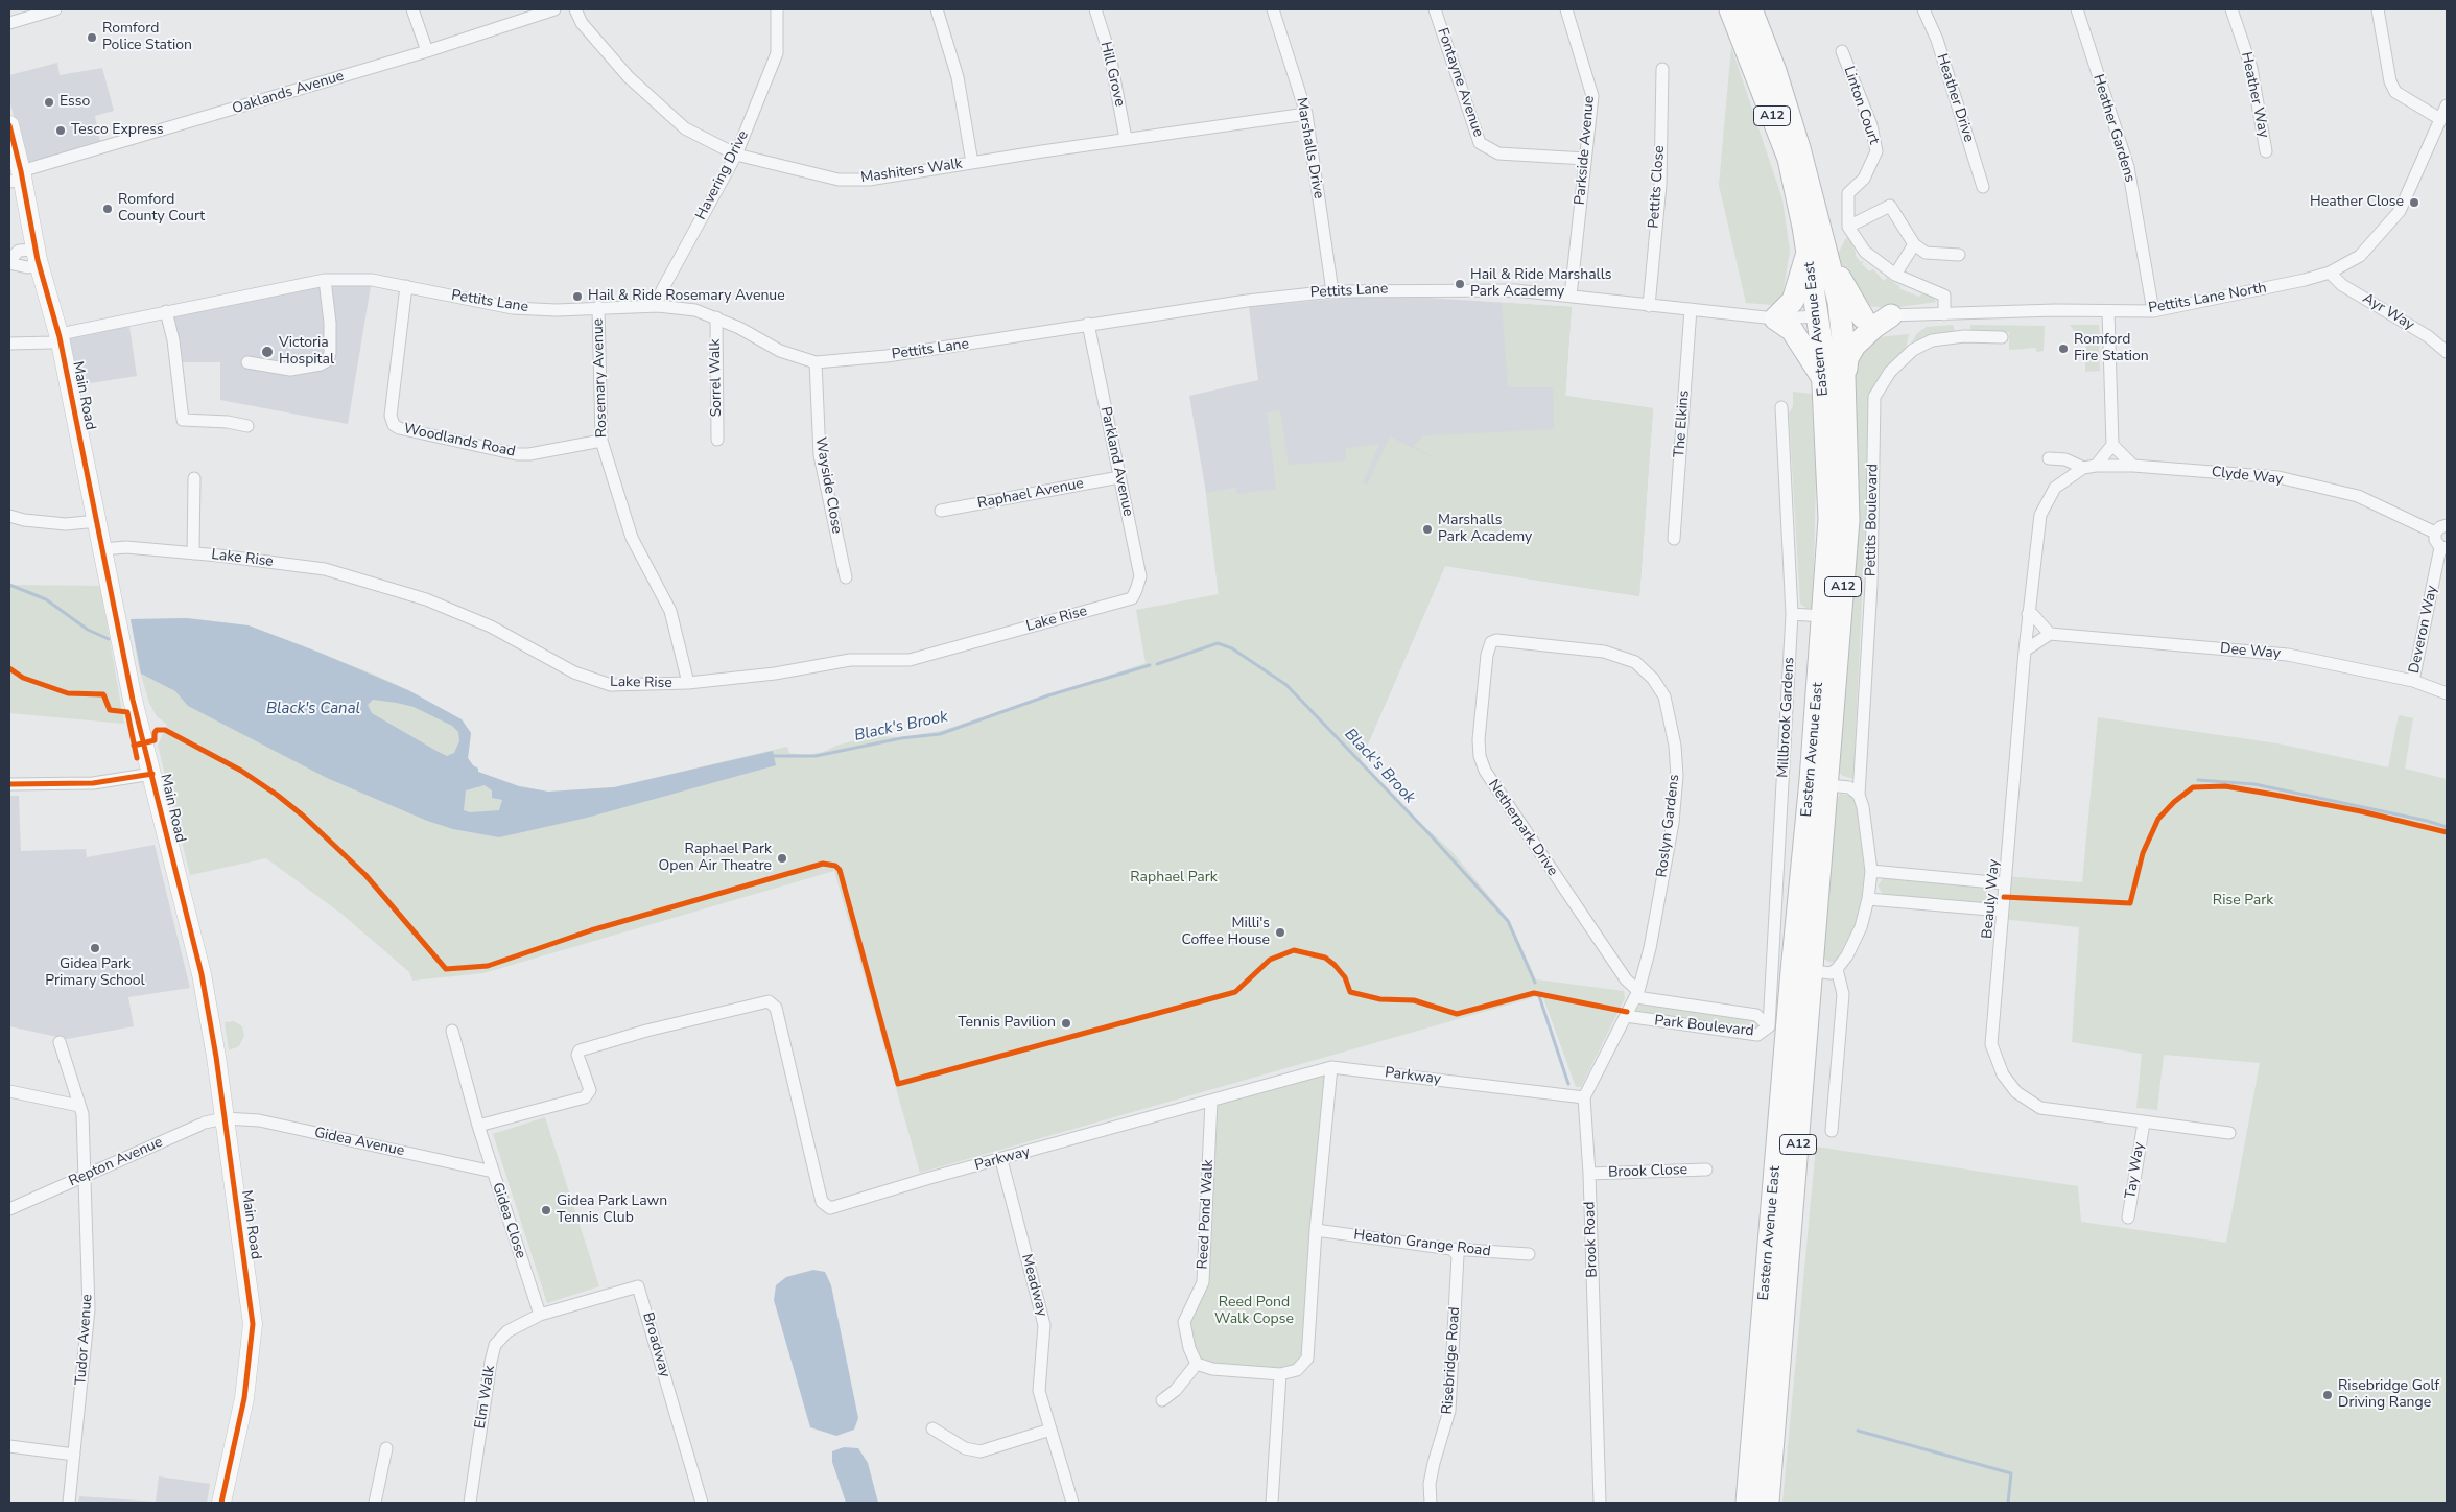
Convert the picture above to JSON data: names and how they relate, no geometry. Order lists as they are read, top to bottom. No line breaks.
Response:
{"streets":{"highway":["A12","Eastern Avenue East"],"main road":["Main Road"],"street":["Hill Grove","Fontayne Avenue","Oaklands Avenue","Heather Way","Heather Drive","Linton Court","Heather Gardens","Marshalls Drive","Parkside Avenue","Mashiters Walk","Havering Drive","Pettits Close","Pettits Lane","Pettits Lane North","Ayr Way","Rosemary Avenue","Sorrel Walk","The Elkins","Woodlands Road","Parkland Avenue","Clyde Way","Wayside Close","Raphael Avenue","Pettits Boulevard","Lake Rise","Deveron Way","Dee Way","Millbrook Gardens","Roslyn Gardens","Netherpark Drive","Beauly Way","Park Boulevard","Parkway","Gidea Avenue","Repton Avenue","Tay Way","Brook Close","Reed Pond Walk","Gidea Close","Brook Road","Heaton Grange Road","Meadway","Tudor Avenue","Broadway","Risebridge Road","Elm Walk"]},"crossings":[["Hill Grove","Mashiters Walk"],["Fontayne Avenue","Parkside Avenue"],["Oaklands Avenue","Main Road"],["Heather Gardens","Pettits Lane North"],["Marshalls Drive","Mashiters Walk"],["Marshalls Drive","Pettits Lane"],["Parkside Avenue","Pettits Lane"],["Mashiters Walk","Havering Drive"],["Havering Drive","Pettits Lane"],["Pettits Close","Pettits Lane"],["Pettits Lane","Eastern Avenue East"],["Pettits Lane","Rosemary Avenue"],["Pettits Lane","Sorrel Walk"],["Pettits Lane","Main Road"],["Pettits Lane","The Elkins"],["Pettits Lane","Woodlands Road"],["Pettits Lane","Parkland Avenue"],["Pettits Lane","Wayside Close"],["Pettits Lane North","Ayr Way"],["Pettits Lane North","Eastern Avenue East"],["Eastern Avenue East","Millbrook Gardens"],["Eastern Avenue East","Park Boulevard"],["Rosemary Avenue","Woodlands Road"],["Rosemary Avenue","Lake Rise"],["Main Road","Lake Rise"],["Main Road","Gidea Avenue"],["Main Road","Repton Avenue"],["Parkland Avenue","Raphael Avenue"],["Parkland Avenue","Lake Rise"],["Clyde Way","Beauly Way"],["Deveron Way","Dee Way"],["Millbrook Gardens","Park Boulevard"],["Roslyn Gardens","Netherpark Drive"],["Roslyn Gardens","Park Boulevard"],["Netherpark Drive","Park Boulevard"],["Beauly Way","Tay Way"],["Parkway","Reed Pond Walk"],["Parkway","Gidea Close"],["Parkway","Brook Road"],["Parkway","Meadway"],["Gidea Avenue","Repton Avenue"],["Gidea Avenue","Gidea Close"],["Repton Avenue","Tudor Avenue"],["Brook Close","Brook Road"],["Gidea Close","Broadway"],["Gidea Close","Elm Walk"],["Heaton Grange Road","Risebridge Road"],["Broadway","Elm Walk"]],"water":["Black's Canal","Black's Brook"],"parks":["Raphael Park","Rise Park","Reed Pond Walk Copse"],"places":["Romford Police Station","Esso","Tesco Express","Heather Close","Romford County Court","Hail & Ride Marshalls Park Academy","Hail & Ride Rosemary Avenue","Romford Fire Station","Victoria Hospital","Marshalls Park Academy","Raphael Park Open Air Theatre","Milli's Coffee House","Gidea Park Primary School","Tennis Pavilion","Gidea Park Lawn Tennis Club","Risebridge Golf Driving Range"]}
